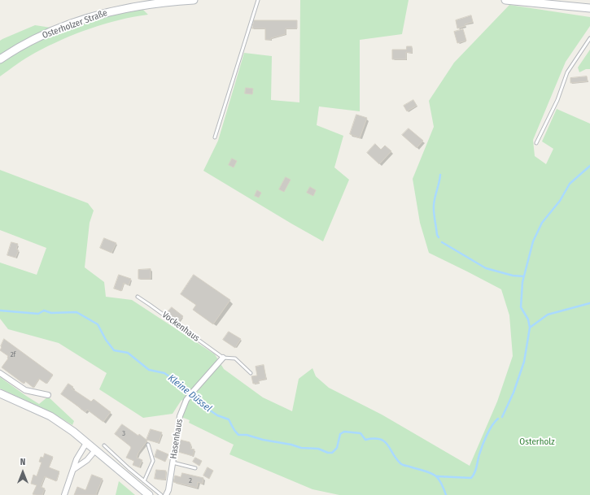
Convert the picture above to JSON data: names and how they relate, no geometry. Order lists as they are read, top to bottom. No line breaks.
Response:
{"streets":{"main road":["Osterholzer Straße"],"street":["Hasenhaus"],"lane":["Vockenhaus"]},"crossings":[["Vockenhaus","Hasenhaus"]],"water":["Kleine Düssel"],"parks":["Osterholz"],"house_numbers":["2f","3","2"],"north":"top"}
